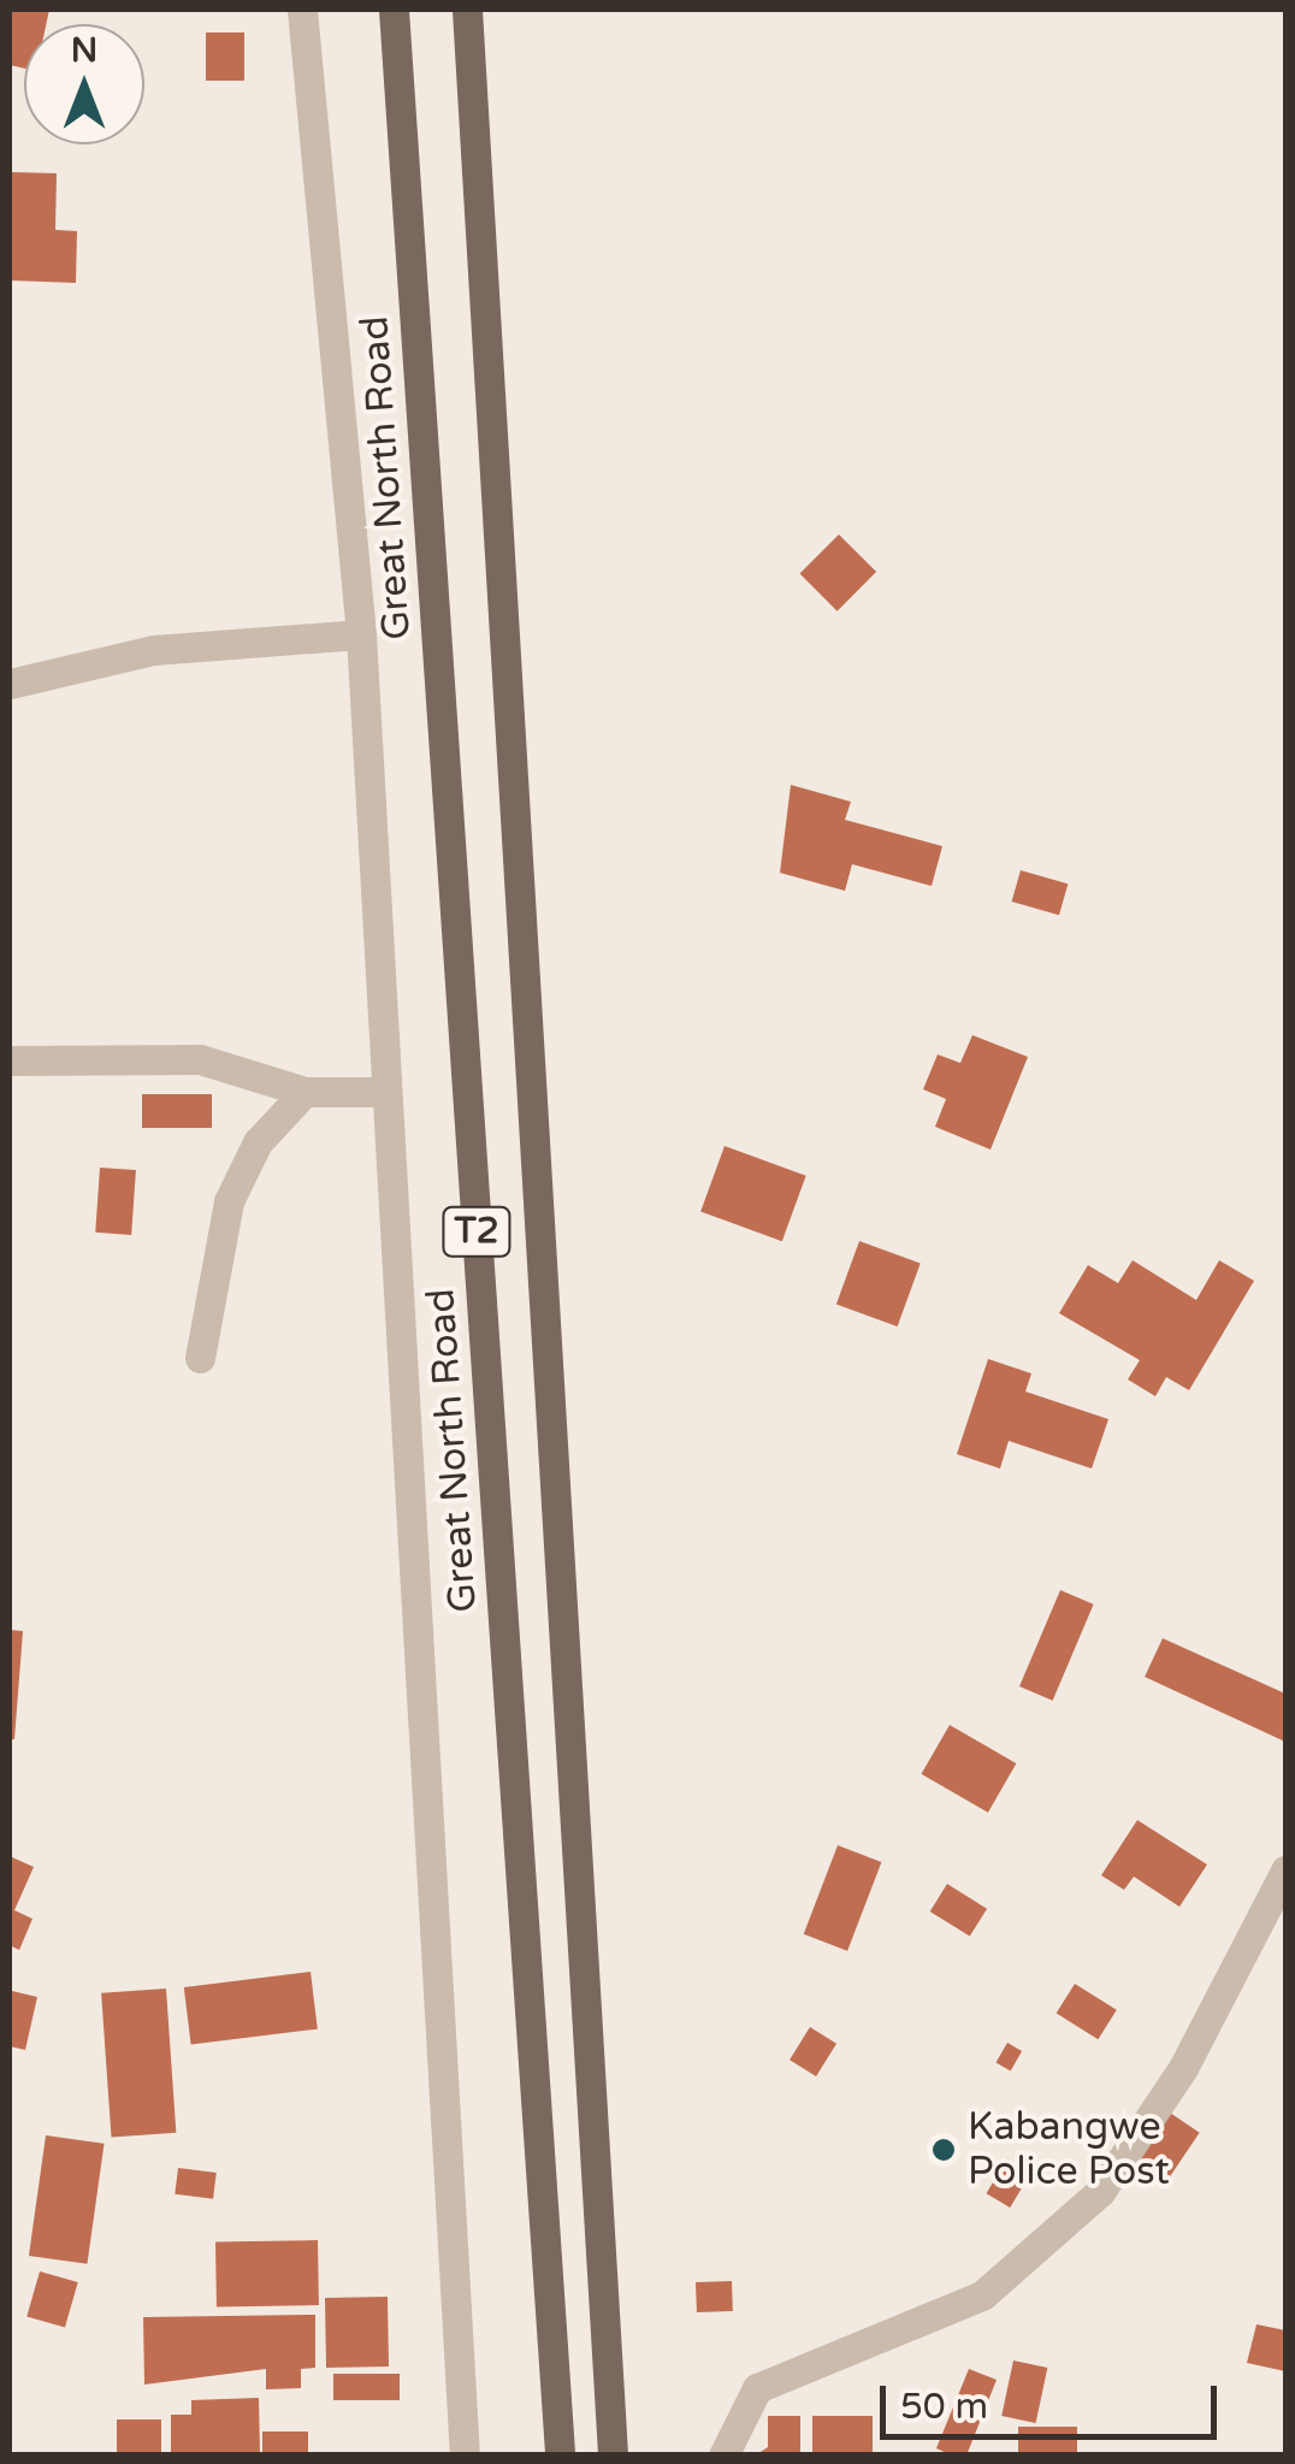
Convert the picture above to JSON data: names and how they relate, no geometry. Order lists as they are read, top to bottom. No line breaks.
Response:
{"streets":{"main road":["Great North Road","T2"]},"places":["Kabangwe Police Post"],"scale_bar":"50 m","north":"top"}
